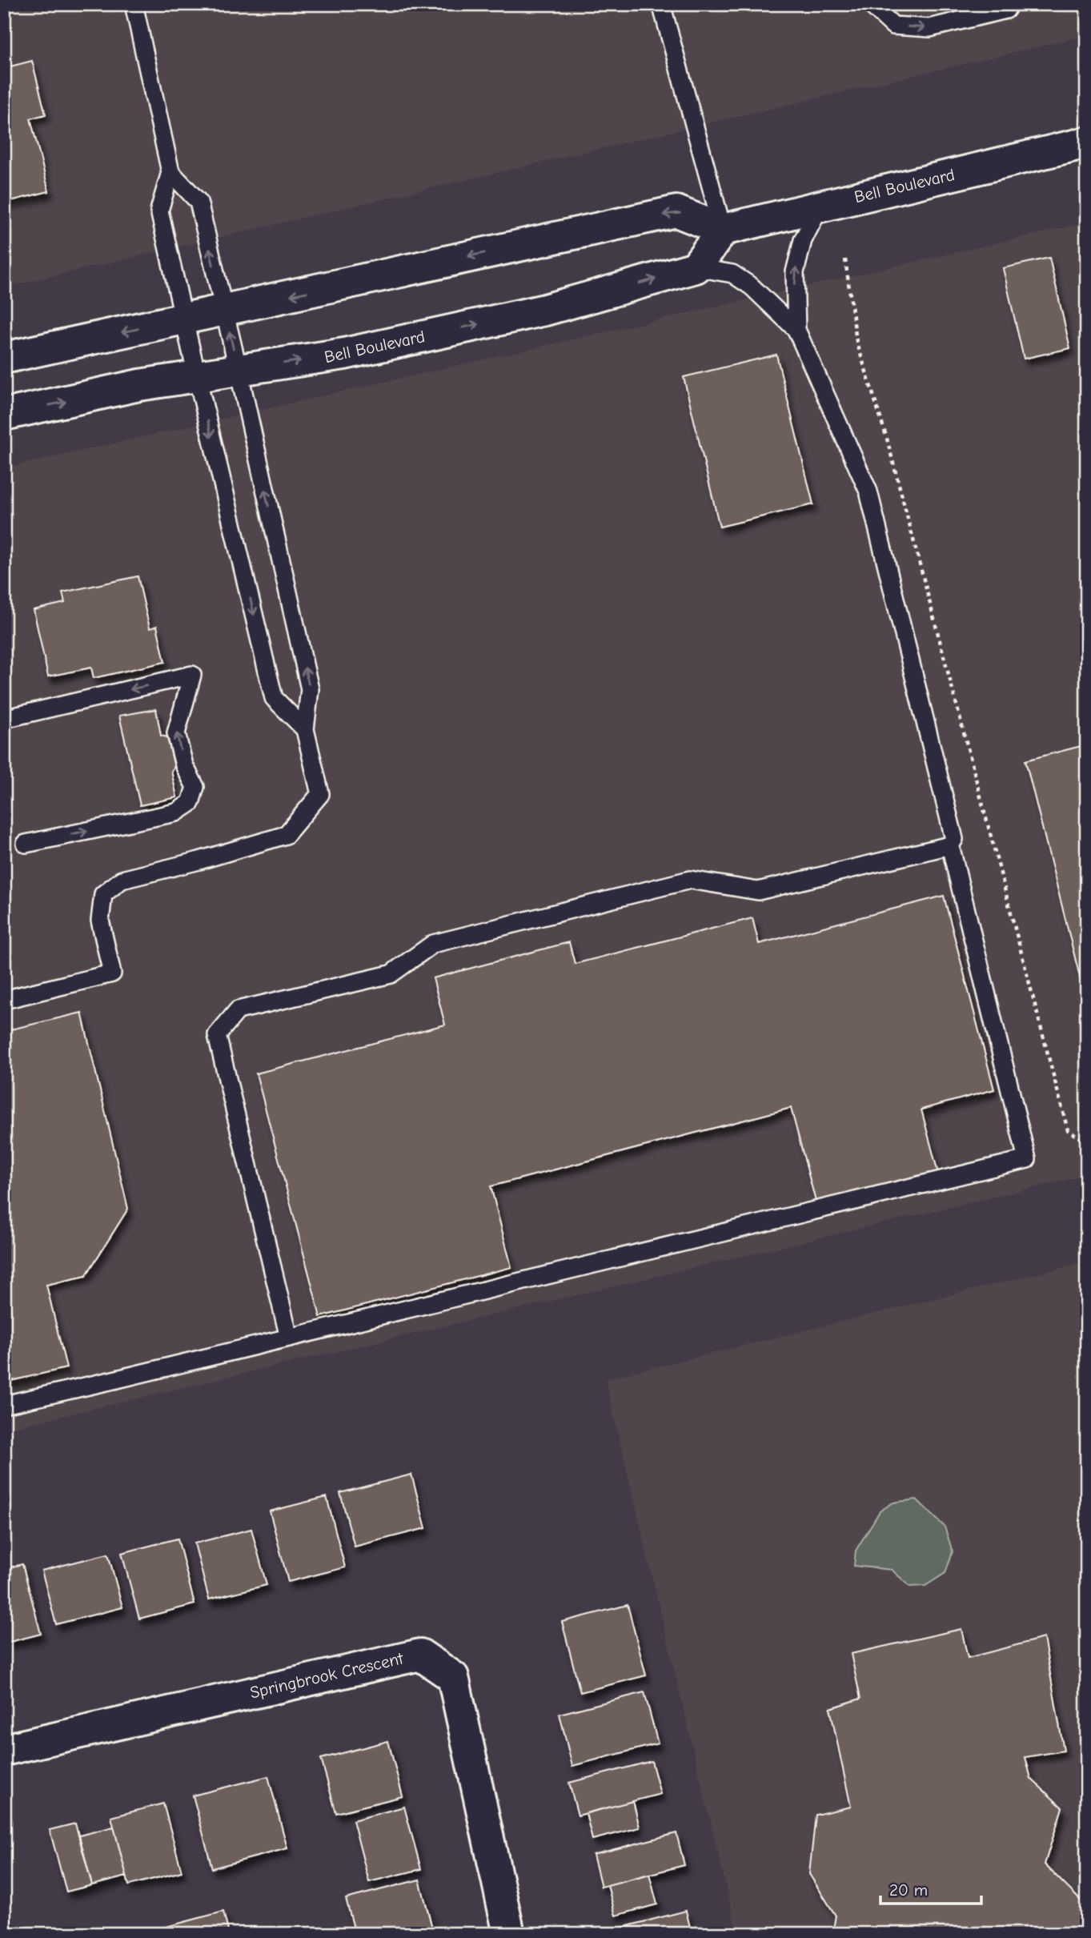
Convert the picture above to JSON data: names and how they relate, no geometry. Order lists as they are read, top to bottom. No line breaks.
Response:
{"streets":{"main road":["Bell Boulevard","Springbrook Crescent"]},"scale_bar":"20 m"}
